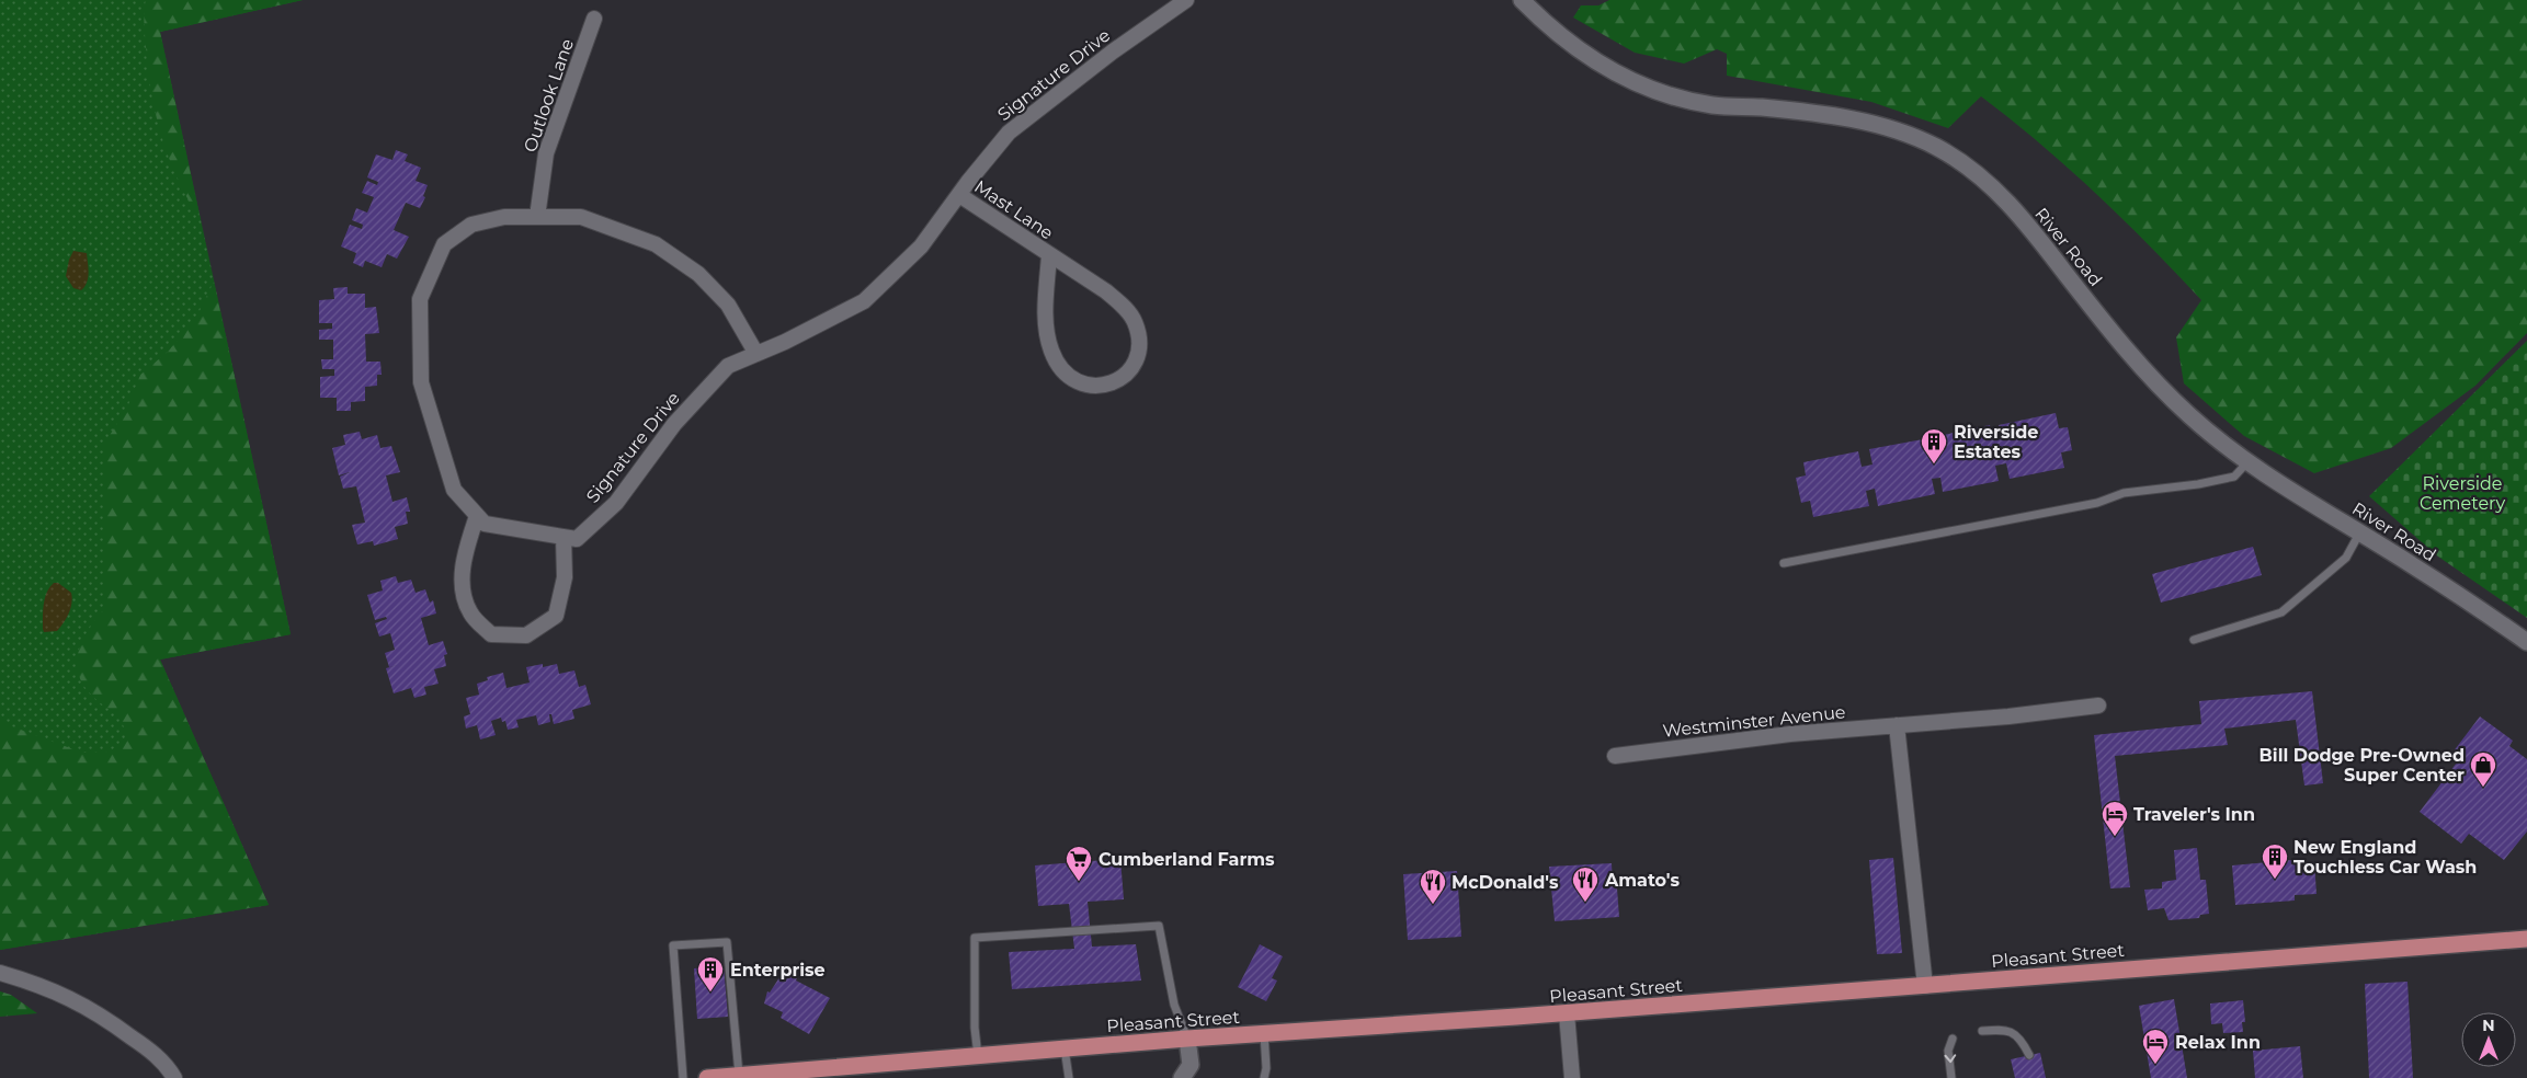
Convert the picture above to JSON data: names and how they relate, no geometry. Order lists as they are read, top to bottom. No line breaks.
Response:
{"streets":{"highway":["Pleasant Street"],"street":["Signature Drive","Outlook Lane","Mast Lane","River Road","Westminster Avenue"]},"crossings":[["Signature Drive","Outlook Lane"],["Signature Drive","Mast Lane"]],"parks":["Riverside Cemetery"],"places":{"building":["Riverside Estates","New England Touchless Car Wash","Enterprise"],"shop":["Bill Dodge Pre-Owned Super Center"],"hotel":["Traveler's Inn","Relax Inn"],"supermarket":["Cumberland Farms"],"restaurant":["Amato's","McDonald's"]},"north":"top"}
